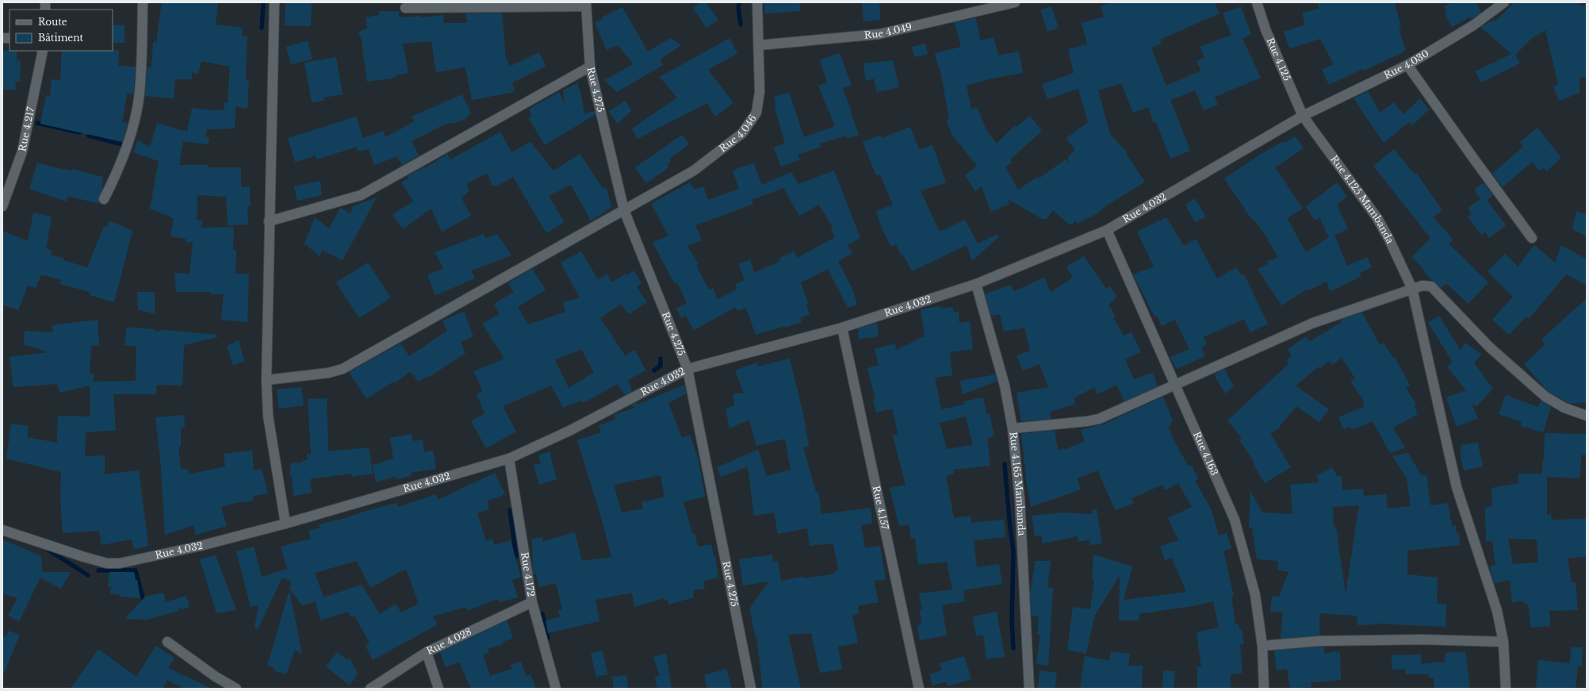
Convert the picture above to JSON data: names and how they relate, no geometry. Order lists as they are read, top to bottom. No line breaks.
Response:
{"streets":{"street":["Rue 4.049","Rue 4.125","Rue 4.030","Rue 4.275","Rue 4.217","Rue 4.046","Rue 4.125 Mambanda","Rue 4.032","Rue 4.163","Rue 4.165 Mambanda","Rue 4.157","Rue 4.172","Rue 4.028"]},"crossings":[["Rue 4.049","Rue 4.046"],["Rue 4.125","Rue 4.030"],["Rue 4.125","Rue 4.125 Mambanda"],["Rue 4.125","Rue 4.032"],["Rue 4.030","Rue 4.125 Mambanda"],["Rue 4.030","Rue 4.032"],["Rue 4.275","Rue 4.046"],["Rue 4.275","Rue 4.032"],["Rue 4.125 Mambanda","Rue 4.032"],["Rue 4.032","Rue 4.163"],["Rue 4.032","Rue 4.165 Mambanda"],["Rue 4.032","Rue 4.157"],["Rue 4.032","Rue 4.172"],["Rue 4.172","Rue 4.028"]],"legend":["Route","Bâtiment"]}
